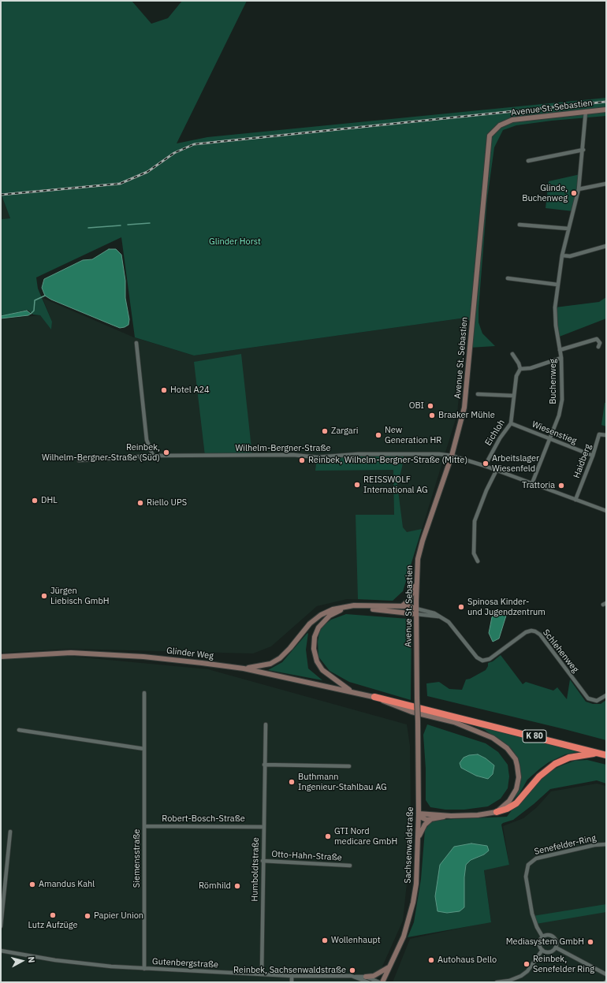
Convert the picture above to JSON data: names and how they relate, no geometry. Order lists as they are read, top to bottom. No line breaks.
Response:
{"streets":{"highway":["K 80"],"main road":["Avenue St. Sebastien","Glinder Weg","Sachsenwaldstraße"],"street":["Buchenweg","Eichloh","Wiesenstieg","Wilhelm-Bergner-Straße","Haidberg","Schlehenweg","Robert-Bosch-Straße","Senefelder-Ring","Otto-Hahn-Straße","Siemensstraße","Humboldtstraße","Gutenbergstraße"]},"crossings":[["Avenue St. Sebastien","Buchenweg"],["Avenue St. Sebastien","Wilhelm-Bergner-Straße"],["Avenue St. Sebastien","Schlehenweg"],["Avenue St. Sebastien","Sachsenwaldstraße"],["Buchenweg","Wiesenstieg"],["Buchenweg","Wilhelm-Bergner-Straße"],["Eichloh","Wiesenstieg"],["Eichloh","Wilhelm-Bergner-Straße"],["Wiesenstieg","Haidberg"],["Wilhelm-Bergner-Straße","Haidberg"],["Glinder Weg","K 80"],["Robert-Bosch-Straße","Siemensstraße"],["Robert-Bosch-Straße","Humboldtstraße"],["Otto-Hahn-Straße","Humboldtstraße"],["Siemensstraße","Gutenbergstraße"],["Humboldtstraße","Gutenbergstraße"]],"parks":["Glinder Horst"],"places":["Glinde, Buchenweg","Hotel A24","OBI","Braaker Mühle","Zargari","New Generation HR","Reinbek, Wilhelm-Bergner-Straße (Süd)","Reinbek, Wilhelm-Bergner-Straße (Mitte)","Arbeitslager Wiesenfeld","REISSWOLF International AG","Trattoria","DHL","Riello UPS","Jürgen Liebisch GmbH","Spinosa Kinder- und Jugendzentrum","Buthmann Ingenieur-Stahlbau AG","GTI Nord medicare GmbH","Amandus Kahl","Römhild","Lutz Aufzüge","Papier Union","Wollenhaupt","Mediasystem GmbH","Autohaus Dello","Reinbek, Senefelder Ring","Reinbek, Sachsenwaldstraße"],"north":"right"}
